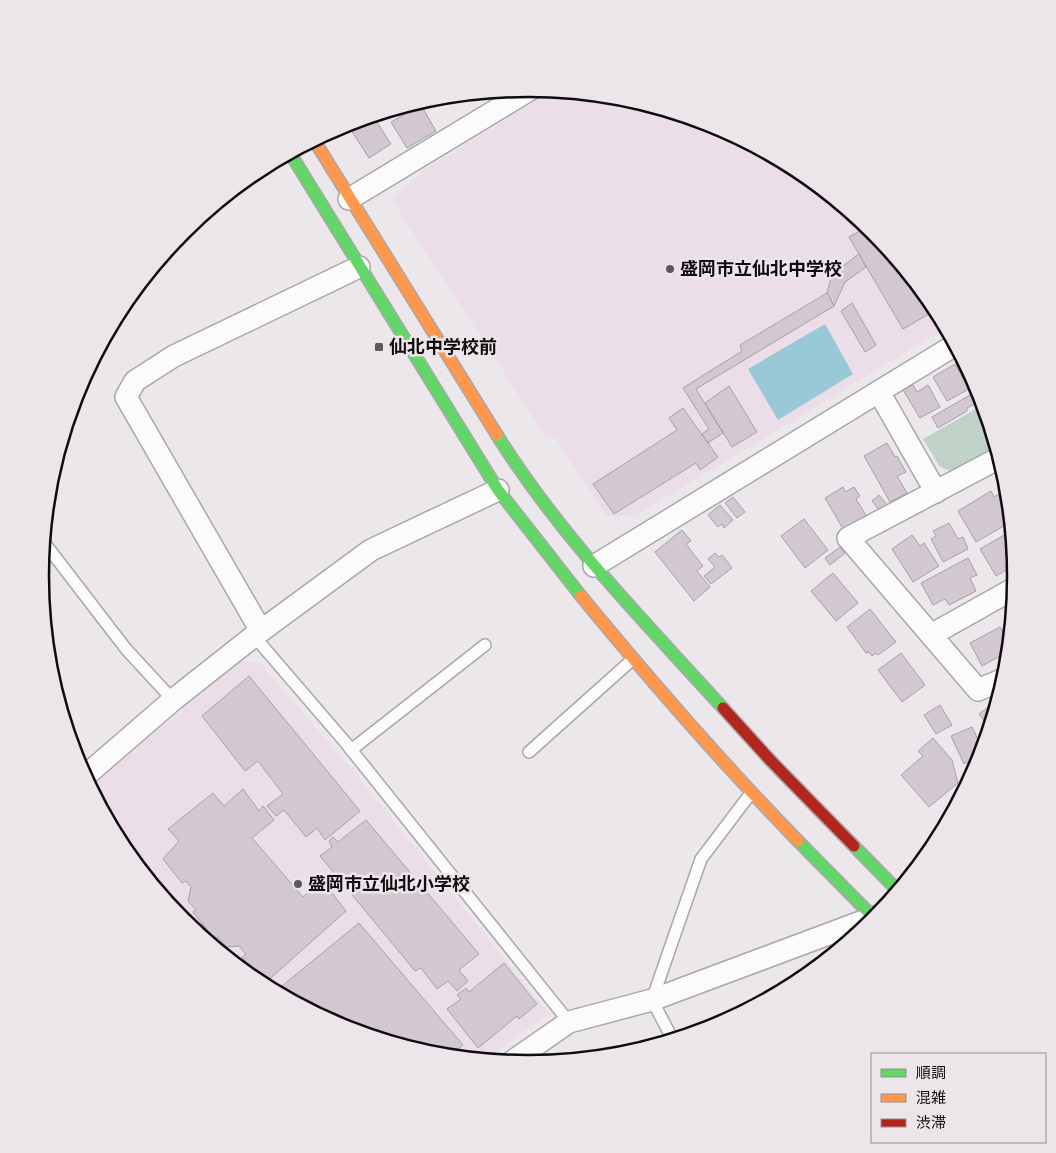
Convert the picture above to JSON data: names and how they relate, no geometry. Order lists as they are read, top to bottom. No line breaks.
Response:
{"places":{"other":["盛岡市立仙北中学校","盛岡市立仙北小学校"],"transit":["仙北中学校前"]},"legend":["順調","混雑","渋滞"]}
